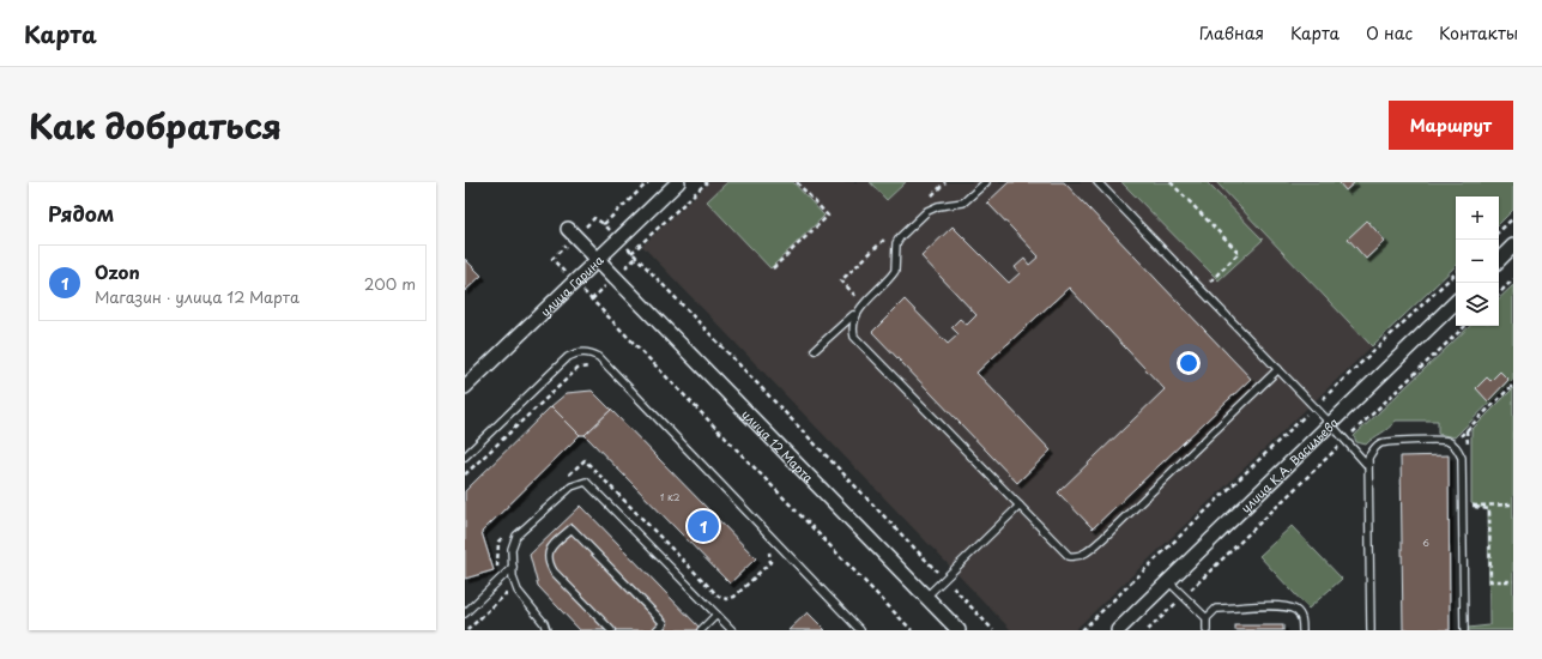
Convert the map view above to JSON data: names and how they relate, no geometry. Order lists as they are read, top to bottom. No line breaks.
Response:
{"streets":{"street":["улица Гарина","улица 12 Марта","улица К.А. Васильева"]},"crossings":[["улица Гарина","улица 12 Марта"]],"house_numbers":["1 к2","6"],"page":{"header":"Карта","nav":["Главная","Карта","О нас","Контакты"],"title":"Как добраться","buttons":"Маршрут","heading":"Рядом","map_buttons":["+","−"],"list":[{"mark":"1","name":"Ozon","note":"Магазин · улица 12 Марта","value":"200 m"}],"pins":"1"}}
